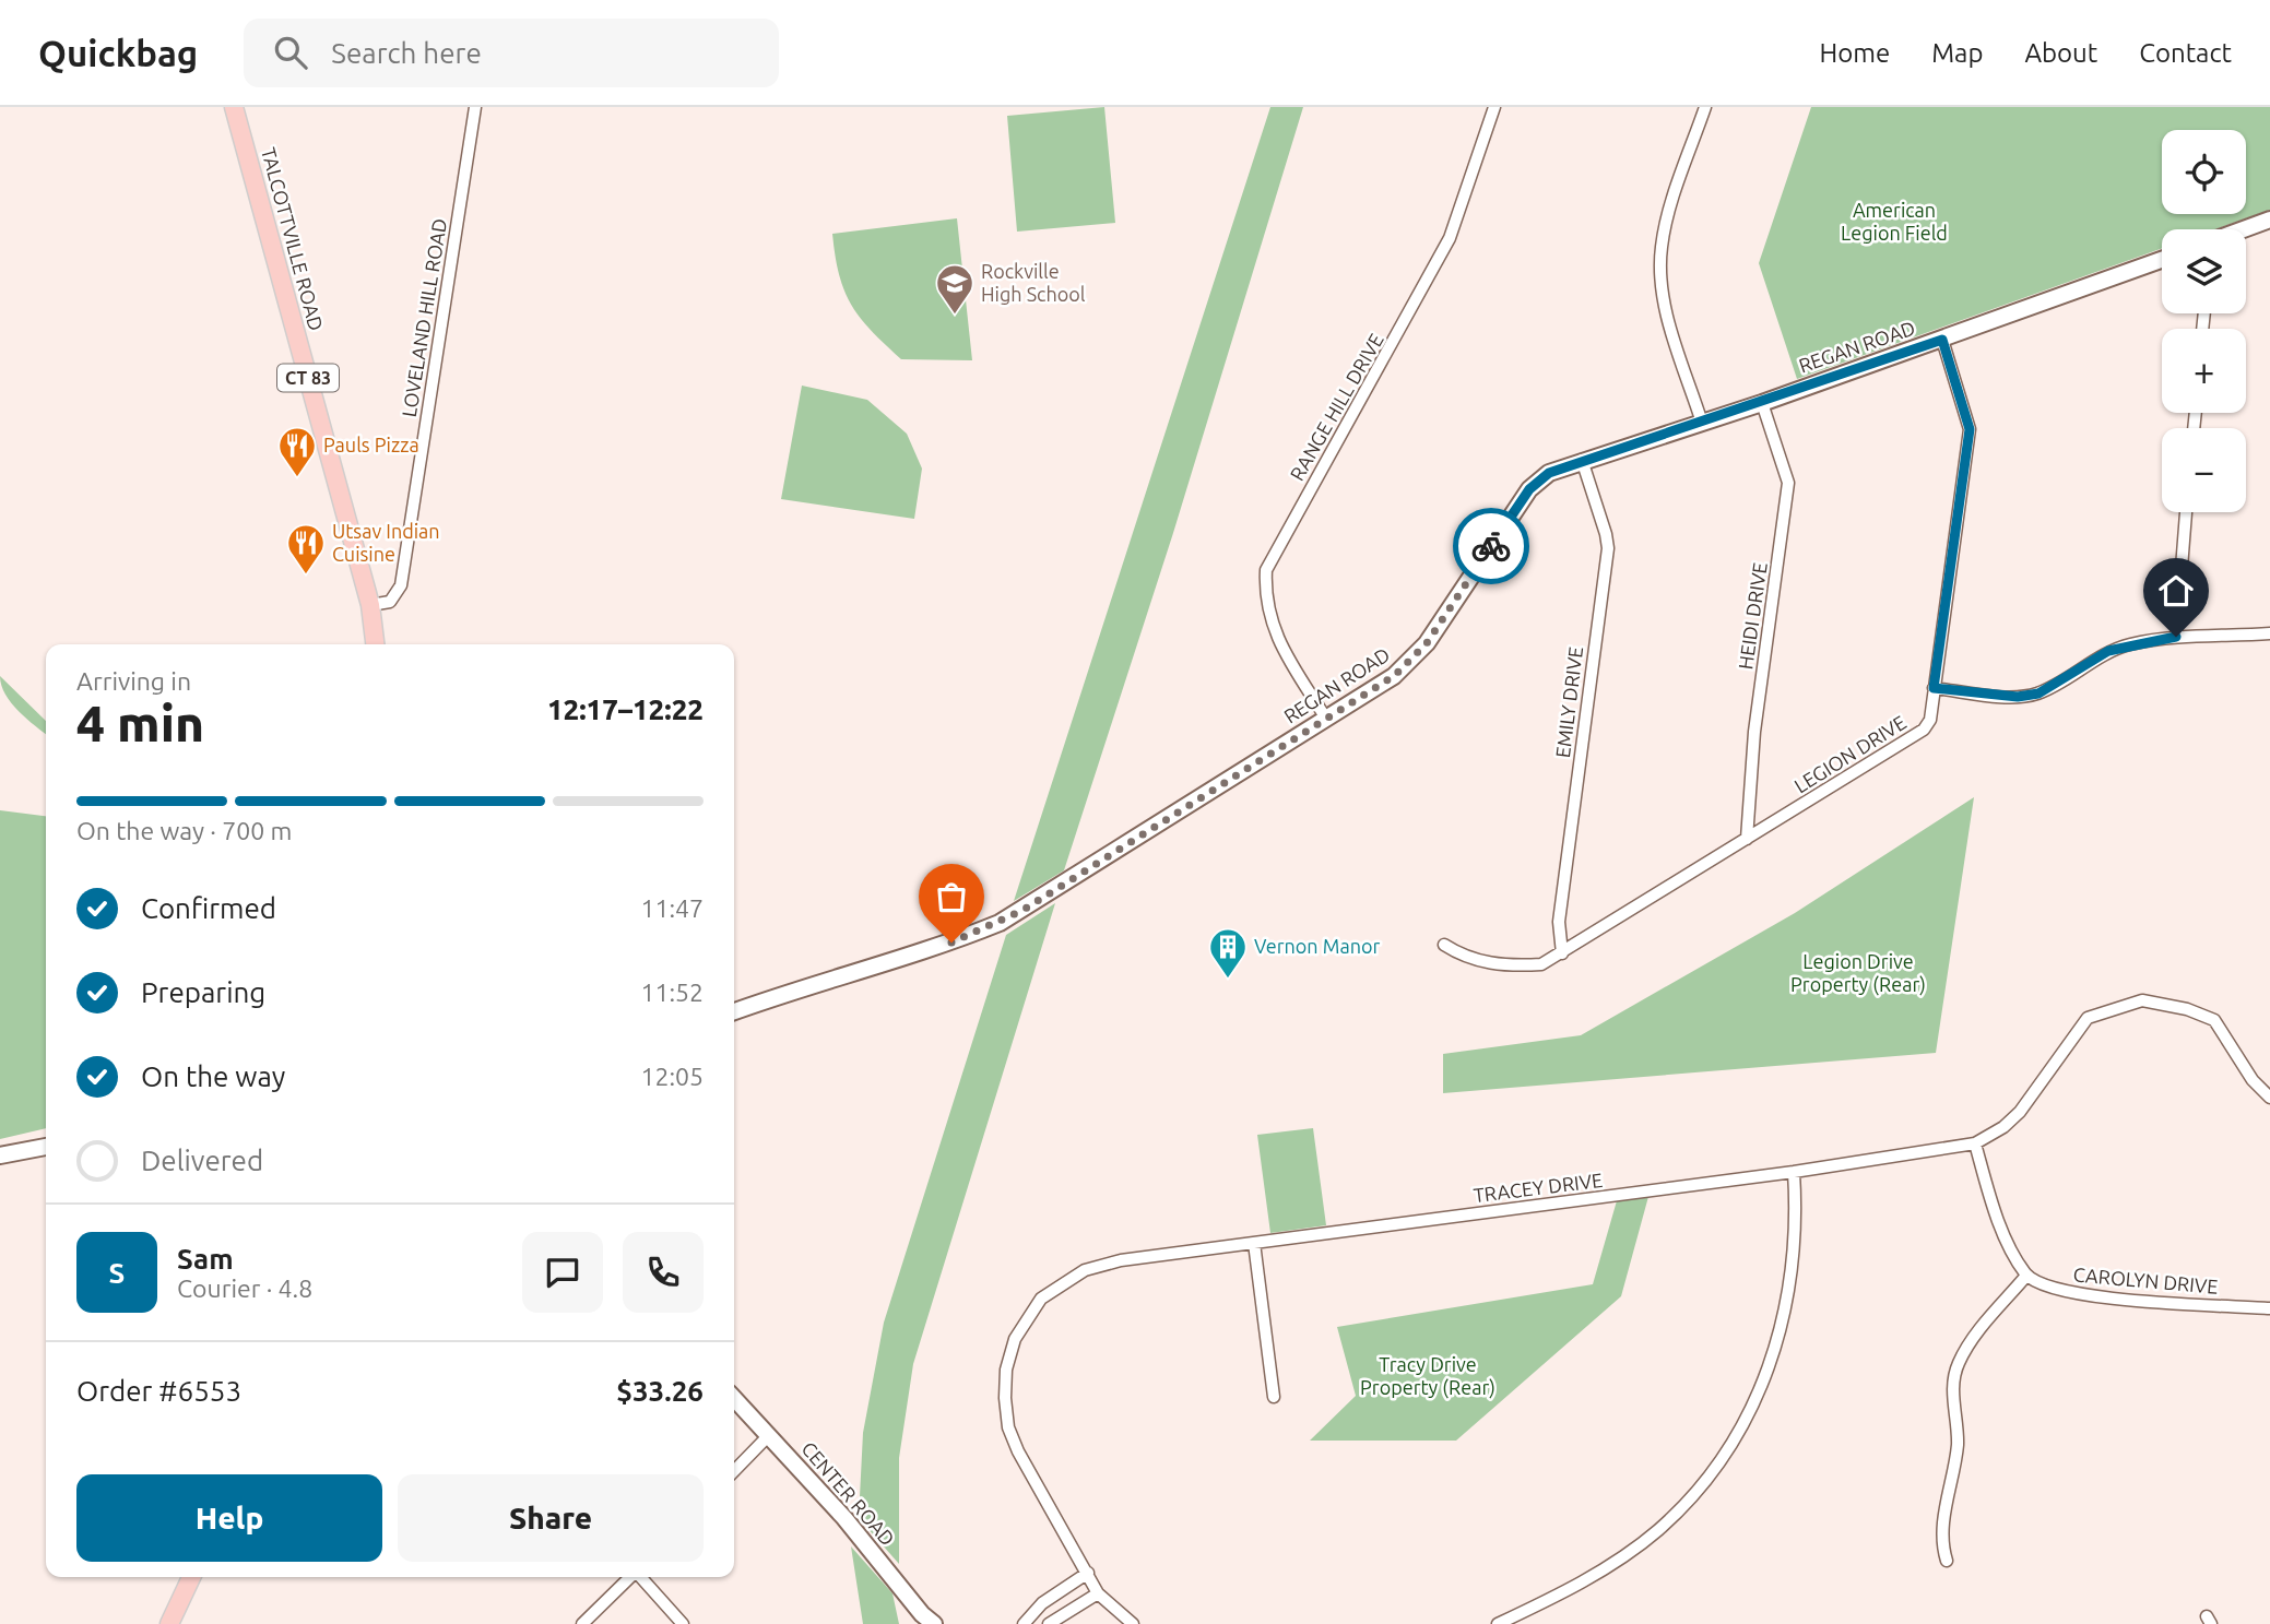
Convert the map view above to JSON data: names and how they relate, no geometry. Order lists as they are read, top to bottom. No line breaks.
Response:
{"streets":{"main road":["TALCOTTVILLE ROAD","CT 83"],"street":["LOVELAND HILL ROAD","REGAN ROAD","RANGE HILL DRIVE","HEIDI DRIVE","EMILY DRIVE","LEGION DRIVE","TRACEY DRIVE","CAROLYN DRIVE","CENTER ROAD"]},"crossings":[["TALCOTTVILLE ROAD","LOVELAND HILL ROAD"],["REGAN ROAD","RANGE HILL DRIVE"],["REGAN ROAD","HEIDI DRIVE"],["REGAN ROAD","EMILY DRIVE"],["REGAN ROAD","LEGION DRIVE"],["HEIDI DRIVE","LEGION DRIVE"],["EMILY DRIVE","LEGION DRIVE"]],"parks":["American Legion Field","Legion Drive Property (Rear)","Tracy Drive Property (Rear)"],"places":{"school or university":["Rockville High School"],"restaurant":["Pauls Pizza","Utsav Indian Cuisine"],"building":["Vernon Manor"]},"page":{"header":"Quickbag","search":"Search here","nav":["Home","Map","About","Contact"],"map_buttons":["+","−"],"heading":["4 min","Arriving in","12:17–12:22"],"panel":["Sam","Courier · 4.8","Order #6553","$33.26"],"bar":"On the way · 700 m","list":[["Confirmed","11:47"],["Preparing","11:52"],["On the way","12:05"],"Delivered"],"round":"S","buttons":["Help","Share"]}}
